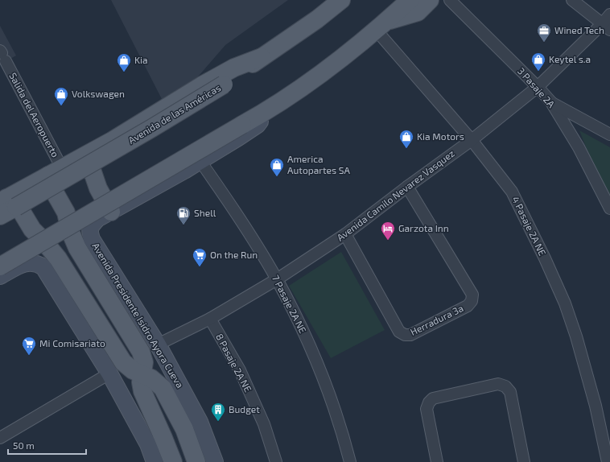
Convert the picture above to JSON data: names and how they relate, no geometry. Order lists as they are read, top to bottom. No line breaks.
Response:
{"streets":{"main road":["Avenida de las Américas","Avenida Presidente Isidro Ayora Cueva"],"street":["3 Pasaje 2A","Salida del Aeropuerto","Avenida Camilo Nevarez Vasquez","4 Pasaje 2A NE","7 Pasaje 2A NE","Herradura 3a","8 Pasaje 2A NE"]},"crossings":[["3 Pasaje 2A","Avenida Camilo Nevarez Vasquez"],["Salida del Aeropuerto","Avenida Presidente Isidro Ayora Cueva"],["Avenida Camilo Nevarez Vasquez","4 Pasaje 2A NE"],["Avenida Camilo Nevarez Vasquez","7 Pasaje 2A NE"],["Avenida Camilo Nevarez Vasquez","Avenida Presidente Isidro Ayora Cueva"],["Avenida Camilo Nevarez Vasquez","Herradura 3a"],["Avenida Camilo Nevarez Vasquez","8 Pasaje 2A NE"]],"places":{"office":["Wined Tech"],"shop":["Keytel s.a","Kia","Volkswagen","Kia Motors","America Autopartes SA"],"fuel station":["Shell"],"hotel":["Garzota Inn"],"supermarket":["On the Run","Mi Comisariato"],"building":["Budget"]},"scale_bar":"50 m"}
